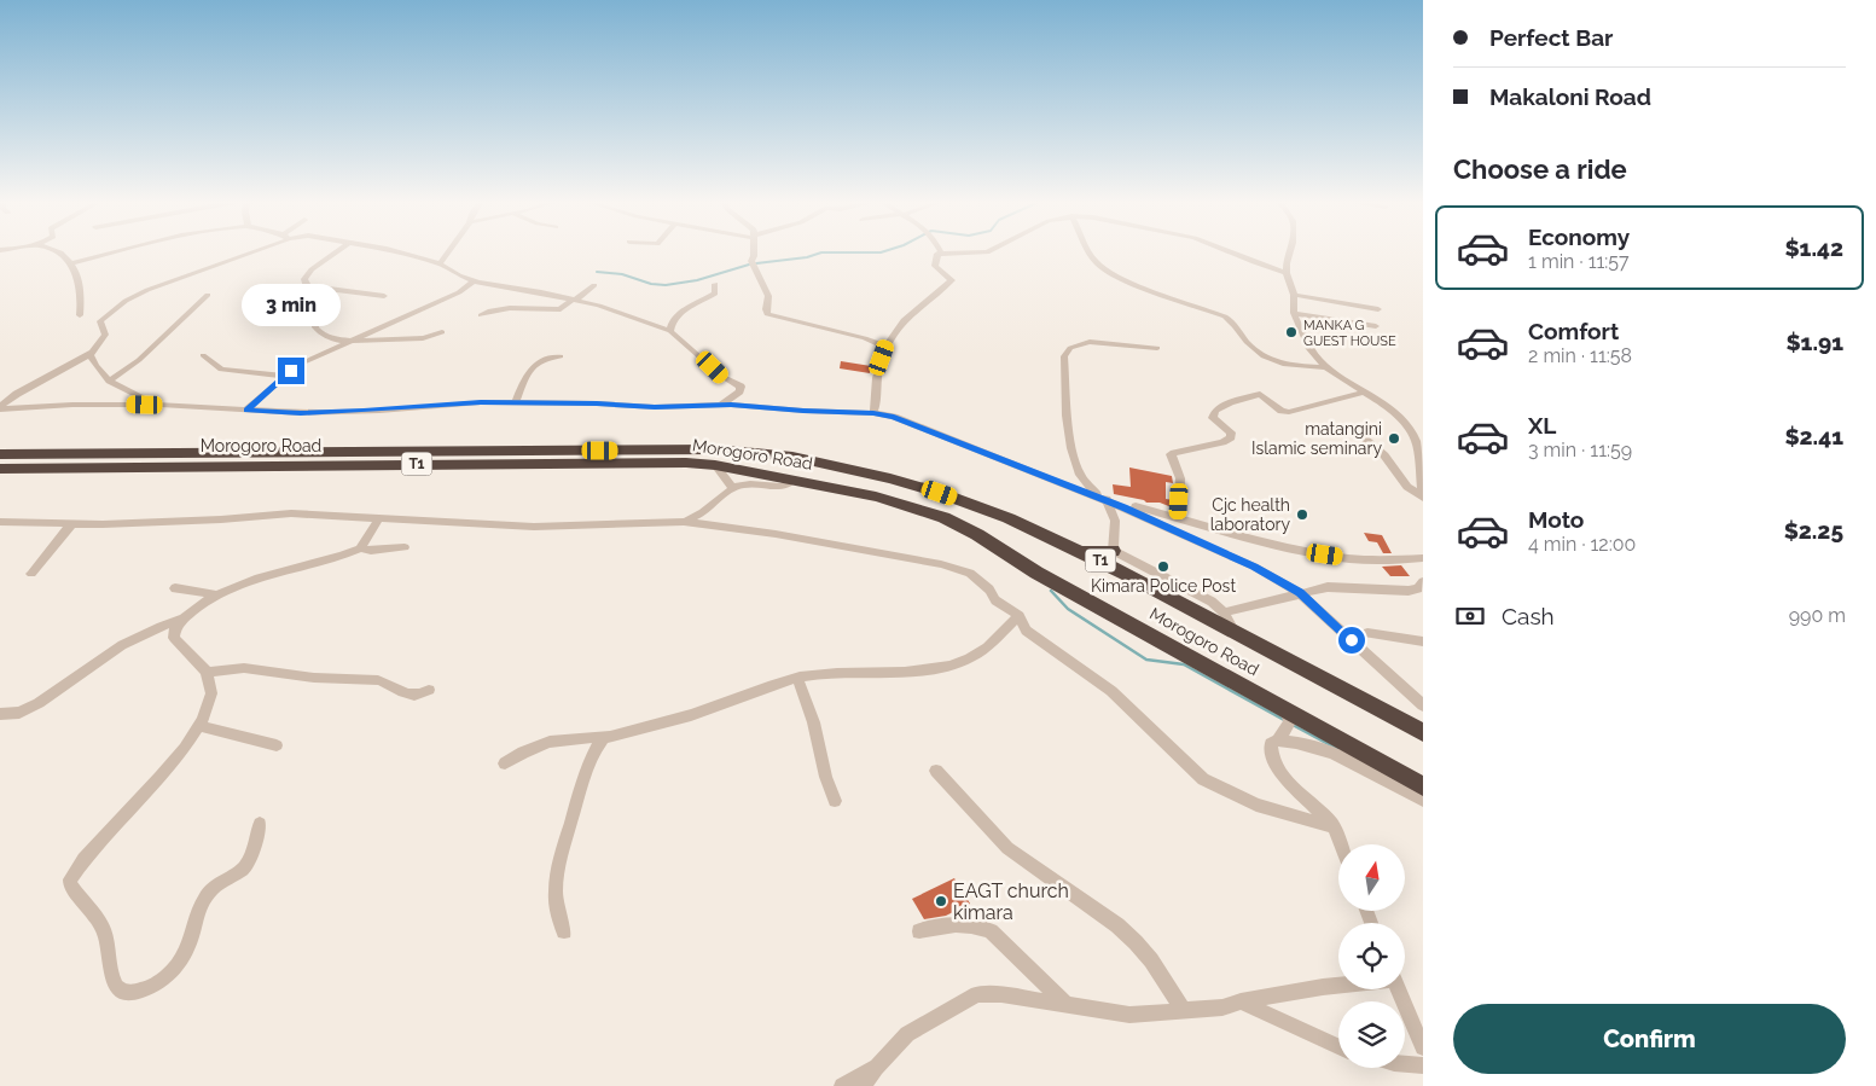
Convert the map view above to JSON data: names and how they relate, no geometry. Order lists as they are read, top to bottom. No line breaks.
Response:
{"streets":{"highway":["Morogoro Road","T1"]},"places":["MANKA G GUEST HOUSE","matangini Islamic seminary","Cjc health laboratory","Kimara Police Post","EAGT church kimara"],"north":"top","page":{"banner":["Perfect Bar","Makaloni Road"],"heading":"Choose a ride","list":[{"name":"Economy","note":"1 min · 11:57","value":"$1.42"},{"name":"Comfort","note":"2 min · 11:58","value":"$1.91"},{"name":"XL","note":"3 min · 11:59","value":"$2.41"},{"name":"Moto","note":"4 min · 12:00","value":"$2.25"}],"bubble":"3 min","pay":["Cash","990 m"],"buttons":"Confirm"}}
